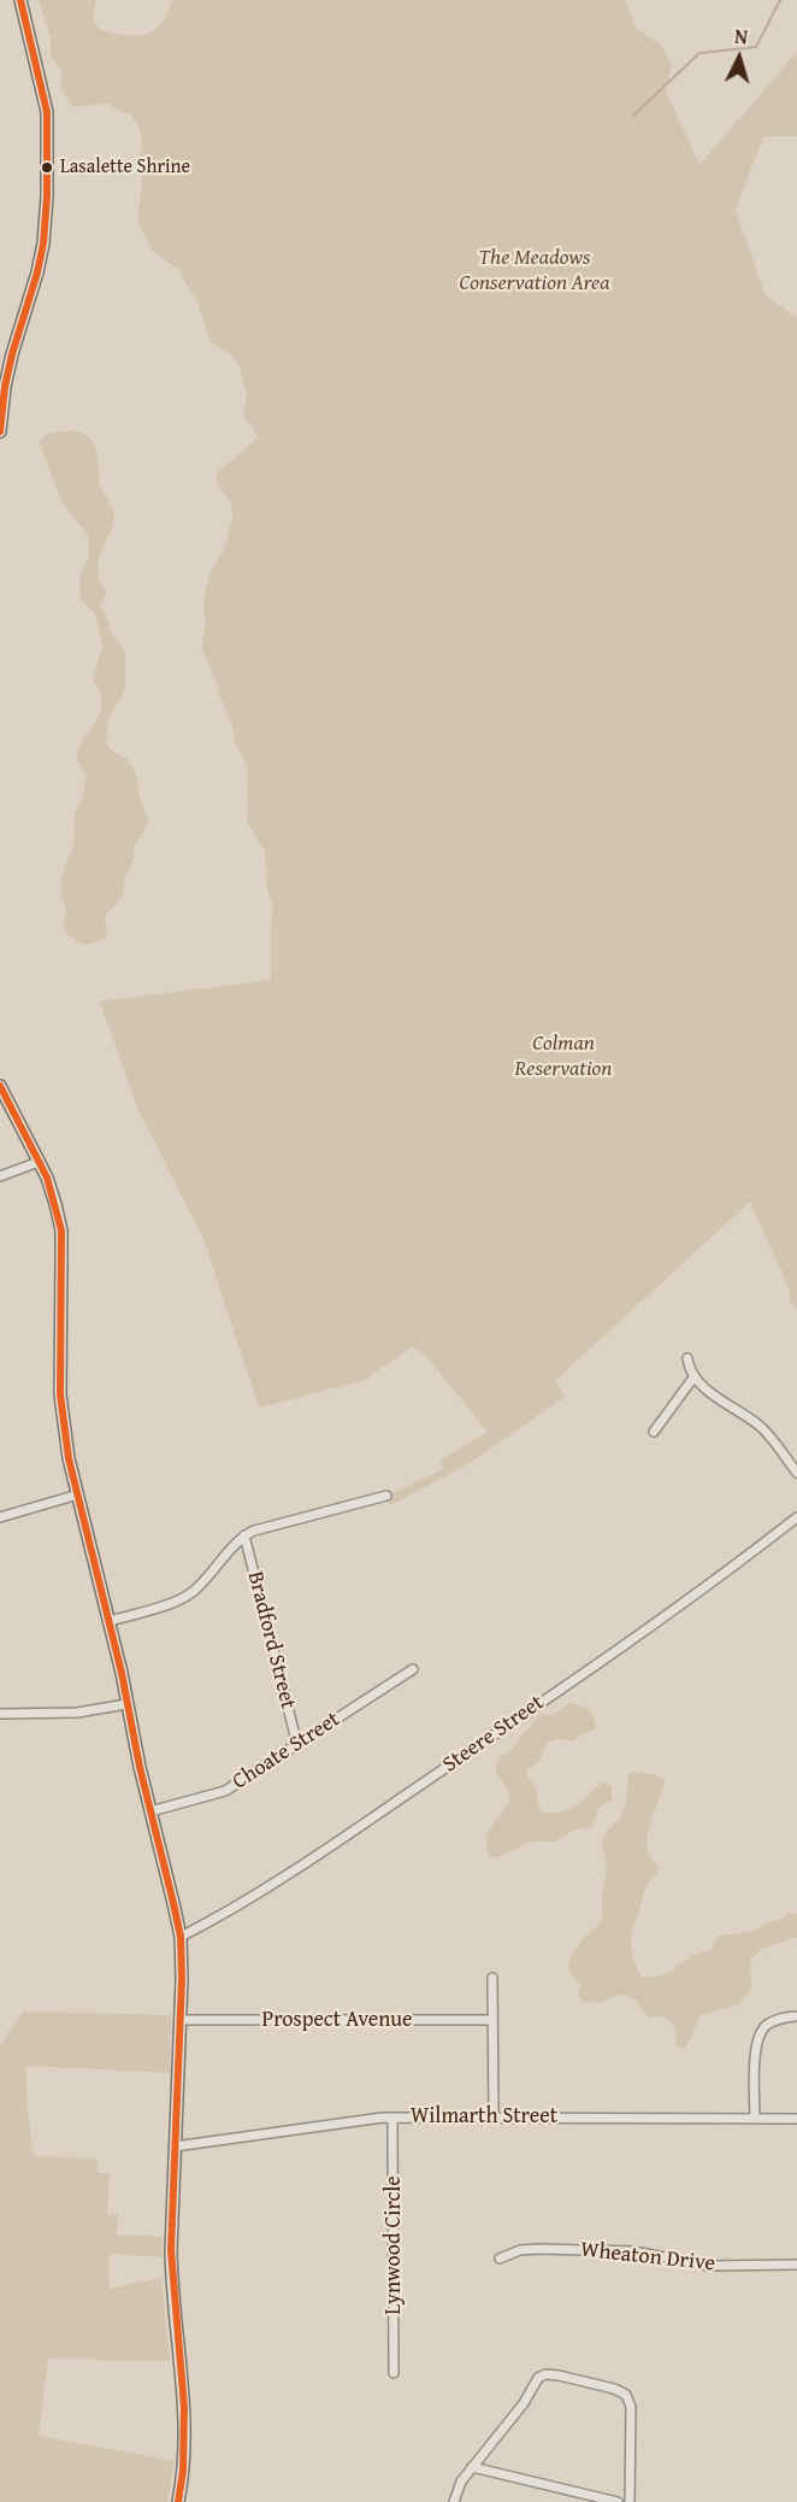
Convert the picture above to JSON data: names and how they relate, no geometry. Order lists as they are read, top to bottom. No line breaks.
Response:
{"streets":{"street":["Bradford Street","Steere Street","Choate Street","Prospect Avenue","Wilmarth Street","Lynwood Circle","Wheaton Drive"]},"crossings":[["Bradford Street","Choate Street"],["Wilmarth Street","Lynwood Circle"]],"parks":["The Meadows Conservation Area","Colman Reservation"],"places":["Lasalette Shrine"],"north":"top"}
